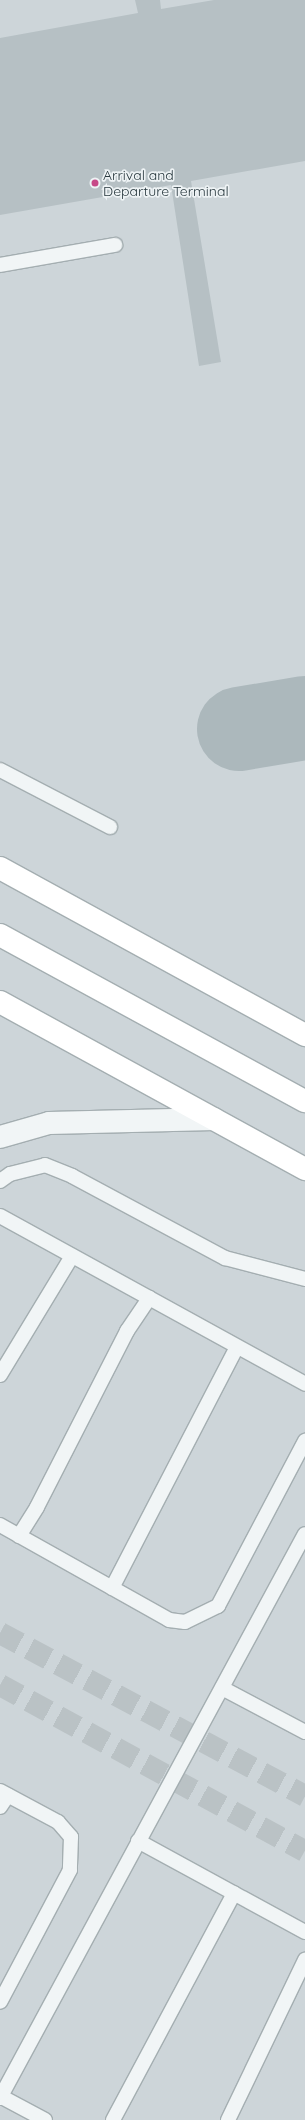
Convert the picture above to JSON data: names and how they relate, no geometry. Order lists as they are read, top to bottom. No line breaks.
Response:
{"places":["Arrival and Departure Terminal"]}
